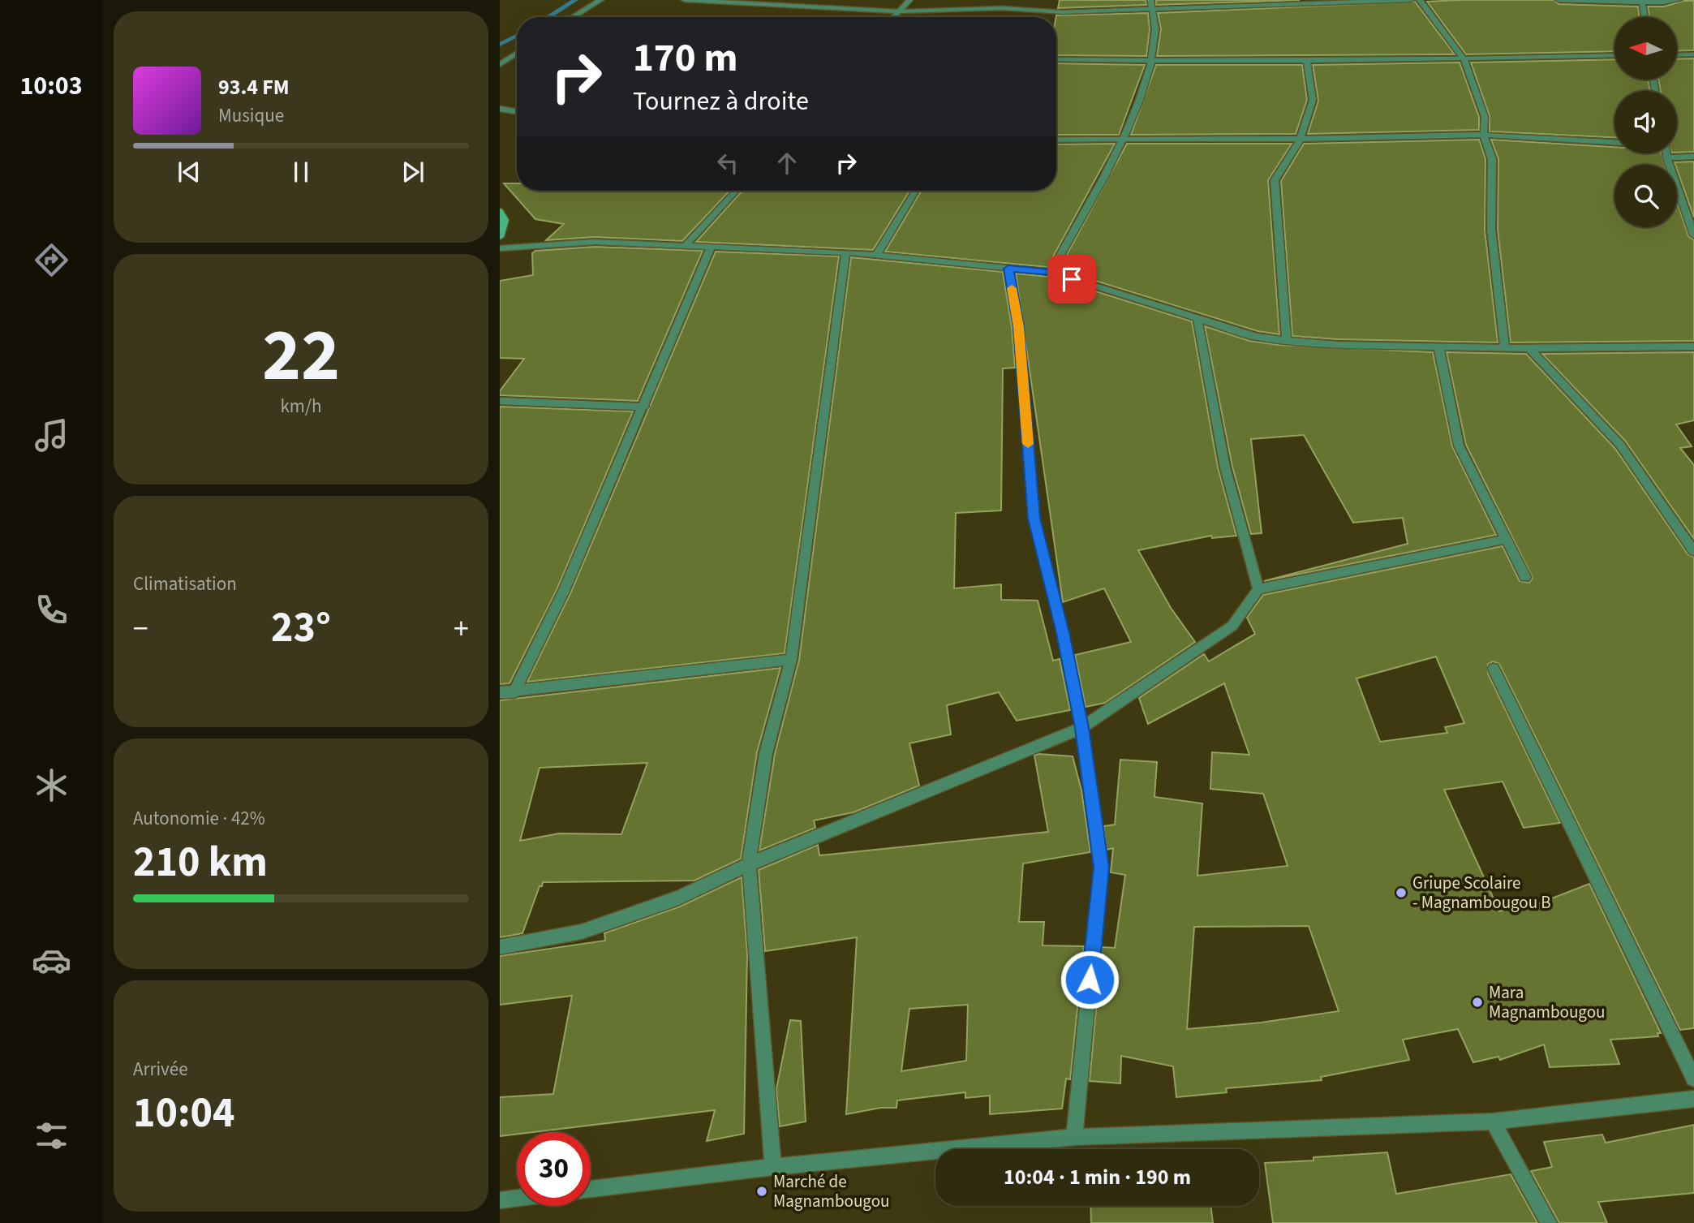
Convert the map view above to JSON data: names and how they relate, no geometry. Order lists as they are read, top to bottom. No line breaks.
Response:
{"places":["Griupe Scolaire - Magnambougou B","Mara Magnambougou","Marché de Magnambougou"],"north":"left","page":{"tabs":"10:03","turn":["170 m","Tournez à droite"],"song":["93.4 FM","Musique"],"tile":[["22","km/h"],"Climatisation",["Autonomie · 42%","210 km"],["Arrivée","10:04"]],"heat":["−","23°","+"],"limit":"30","trip":"10:04 · 1 min · 190 m"}}
